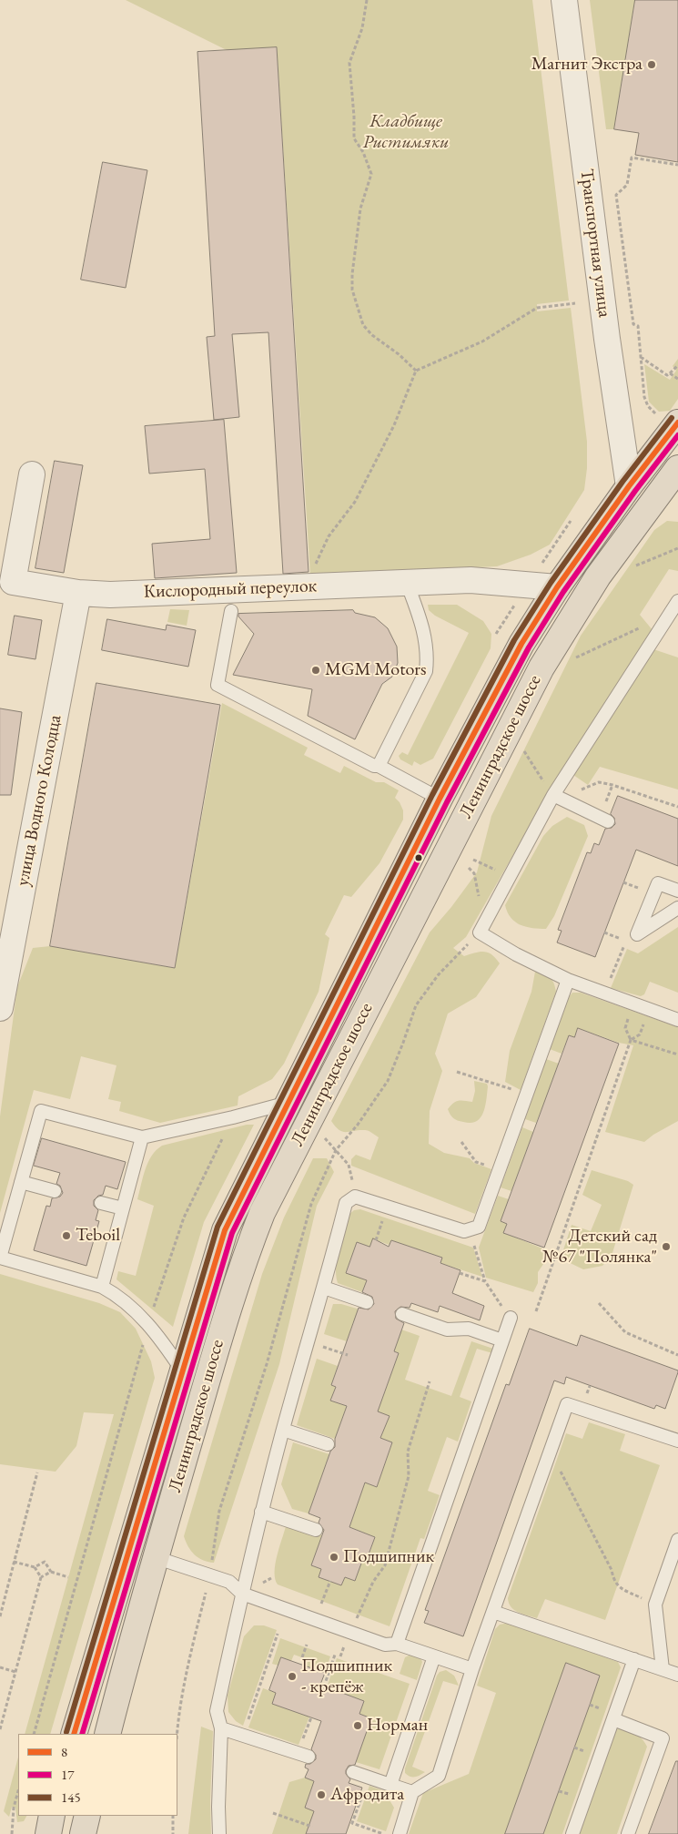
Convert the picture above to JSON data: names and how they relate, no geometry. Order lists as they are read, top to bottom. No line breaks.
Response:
{"streets":{"main road":["Ленинградское шоссе"],"street":["Транспортная улица","Кислородный переулок","улица Водного Колодца"]},"crossings":[["Транспортная улица","Ленинградское шоссе"],["Кислородный переулок","Ленинградское шоссе"],["Кислородный переулок","улица Водного Колодца"]],"parks":["Кладбище Ристимяки"],"places":["Магнит Экстра","MGM Motors","Teboil","Детский сад №67 \"Полянка\"","Подшипник","Подшипник - крепёж","Норман","Афродита"],"lines":["transit line 145","transit line 8","transit line 17"],"legend":["8","17","145"]}
